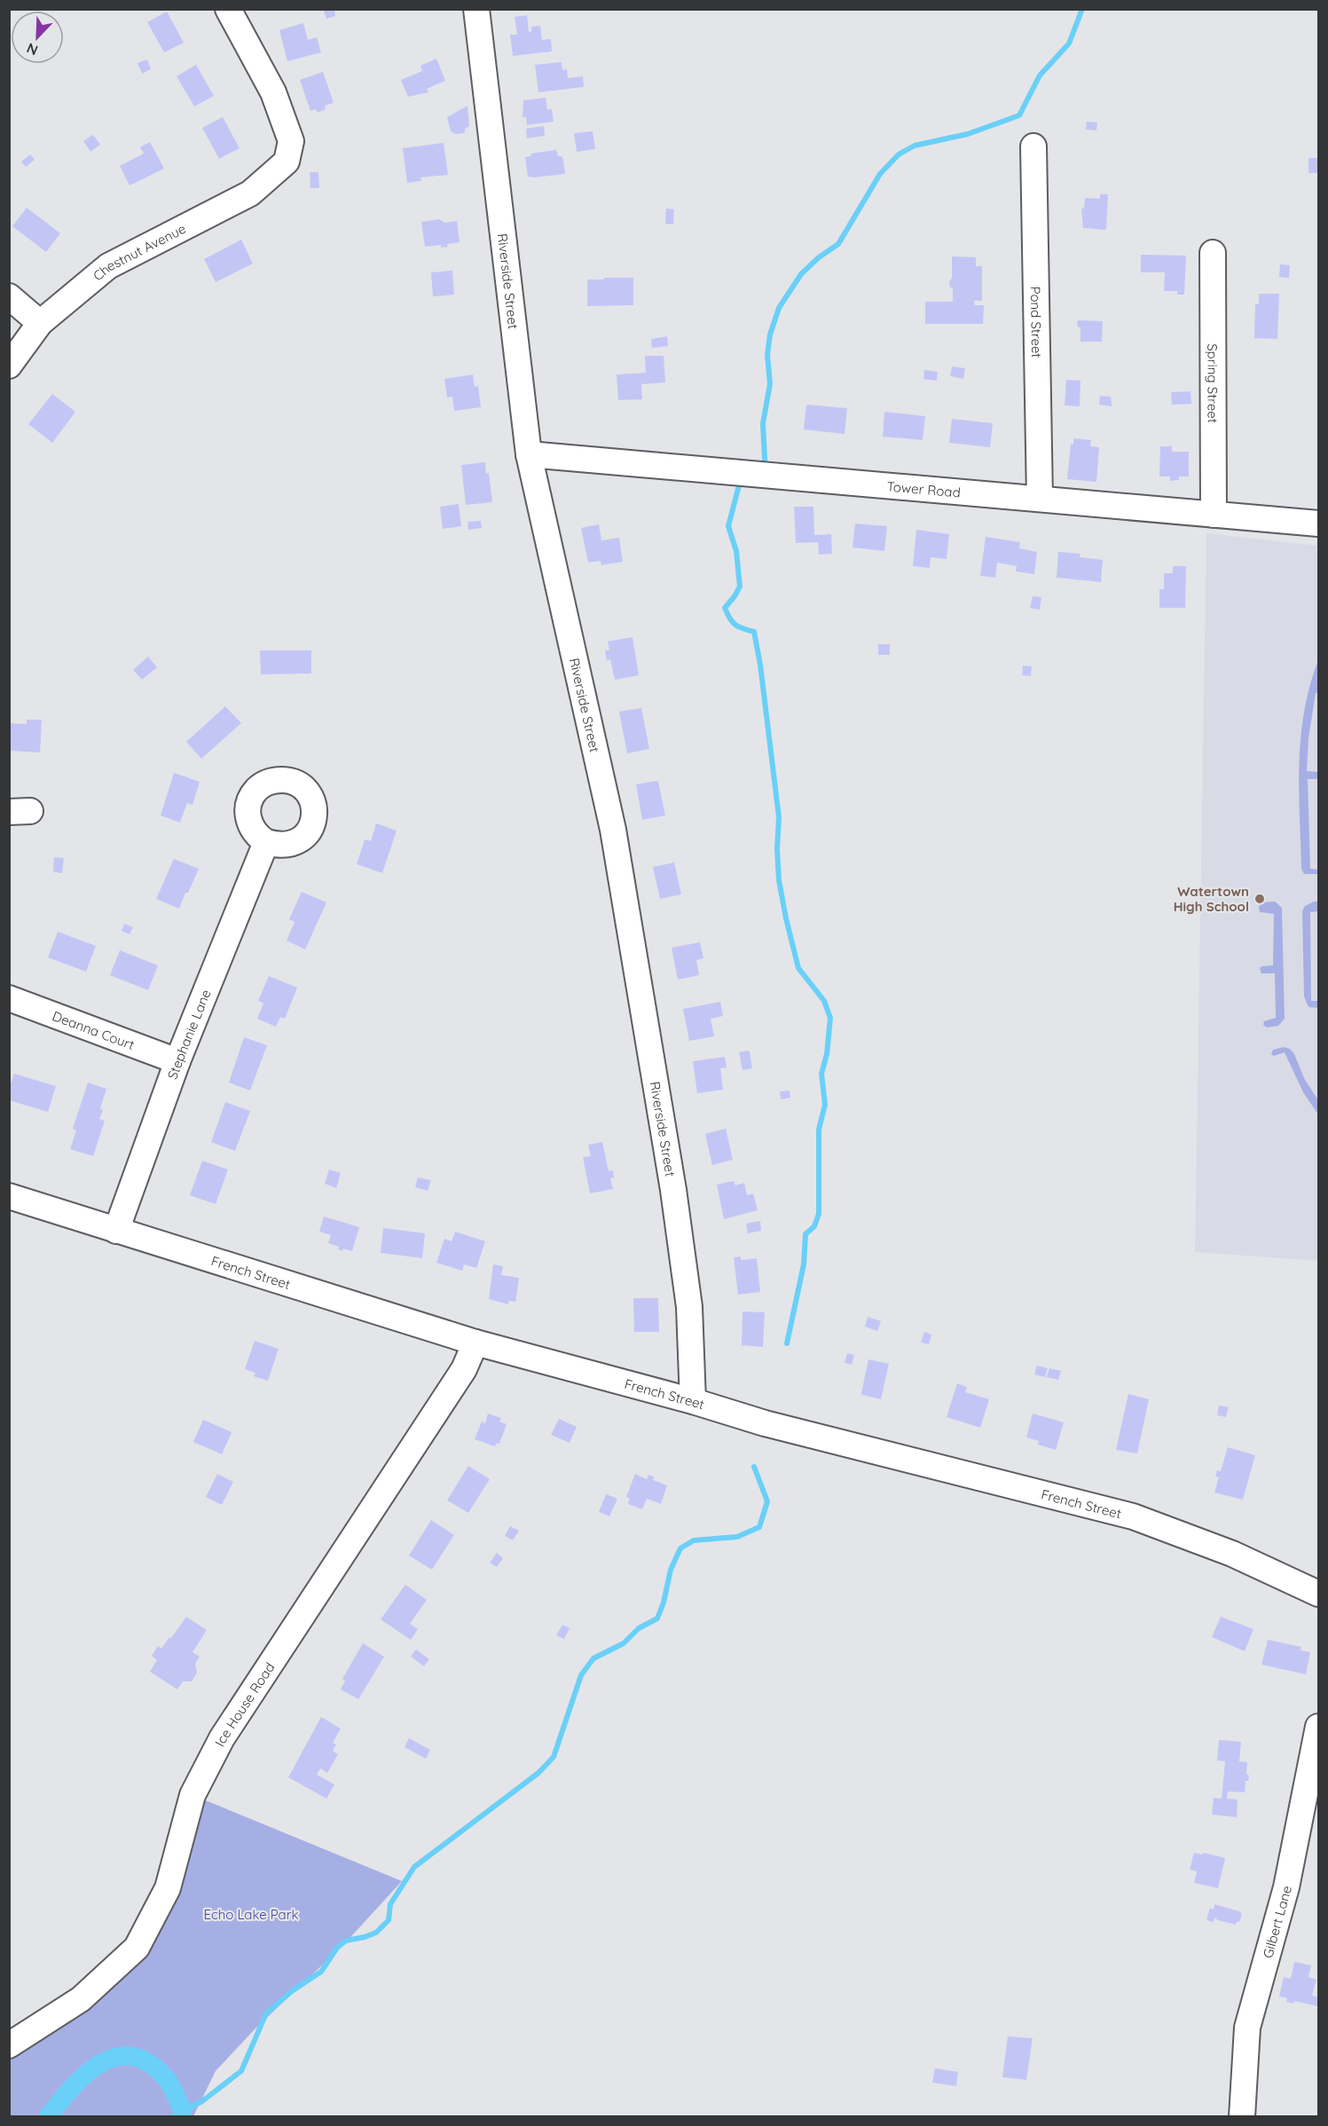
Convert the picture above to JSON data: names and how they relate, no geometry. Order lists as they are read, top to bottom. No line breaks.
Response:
{"streets":{"street":["Chestnut Avenue","Riverside Street","Pond Street","Spring Street","Tower Road","Deanna Court","Stephanie Lane","French Street","Ice House Road","Gilbert Lane"]},"crossings":[["Riverside Street","Tower Road"],["Riverside Street","French Street"],["Pond Street","Tower Road"],["Spring Street","Tower Road"],["Deanna Court","Stephanie Lane"],["Stephanie Lane","French Street"],["French Street","Ice House Road"]],"parks":["Echo Lake Park"],"places":["Watertown High School"],"north":"bottom left"}
